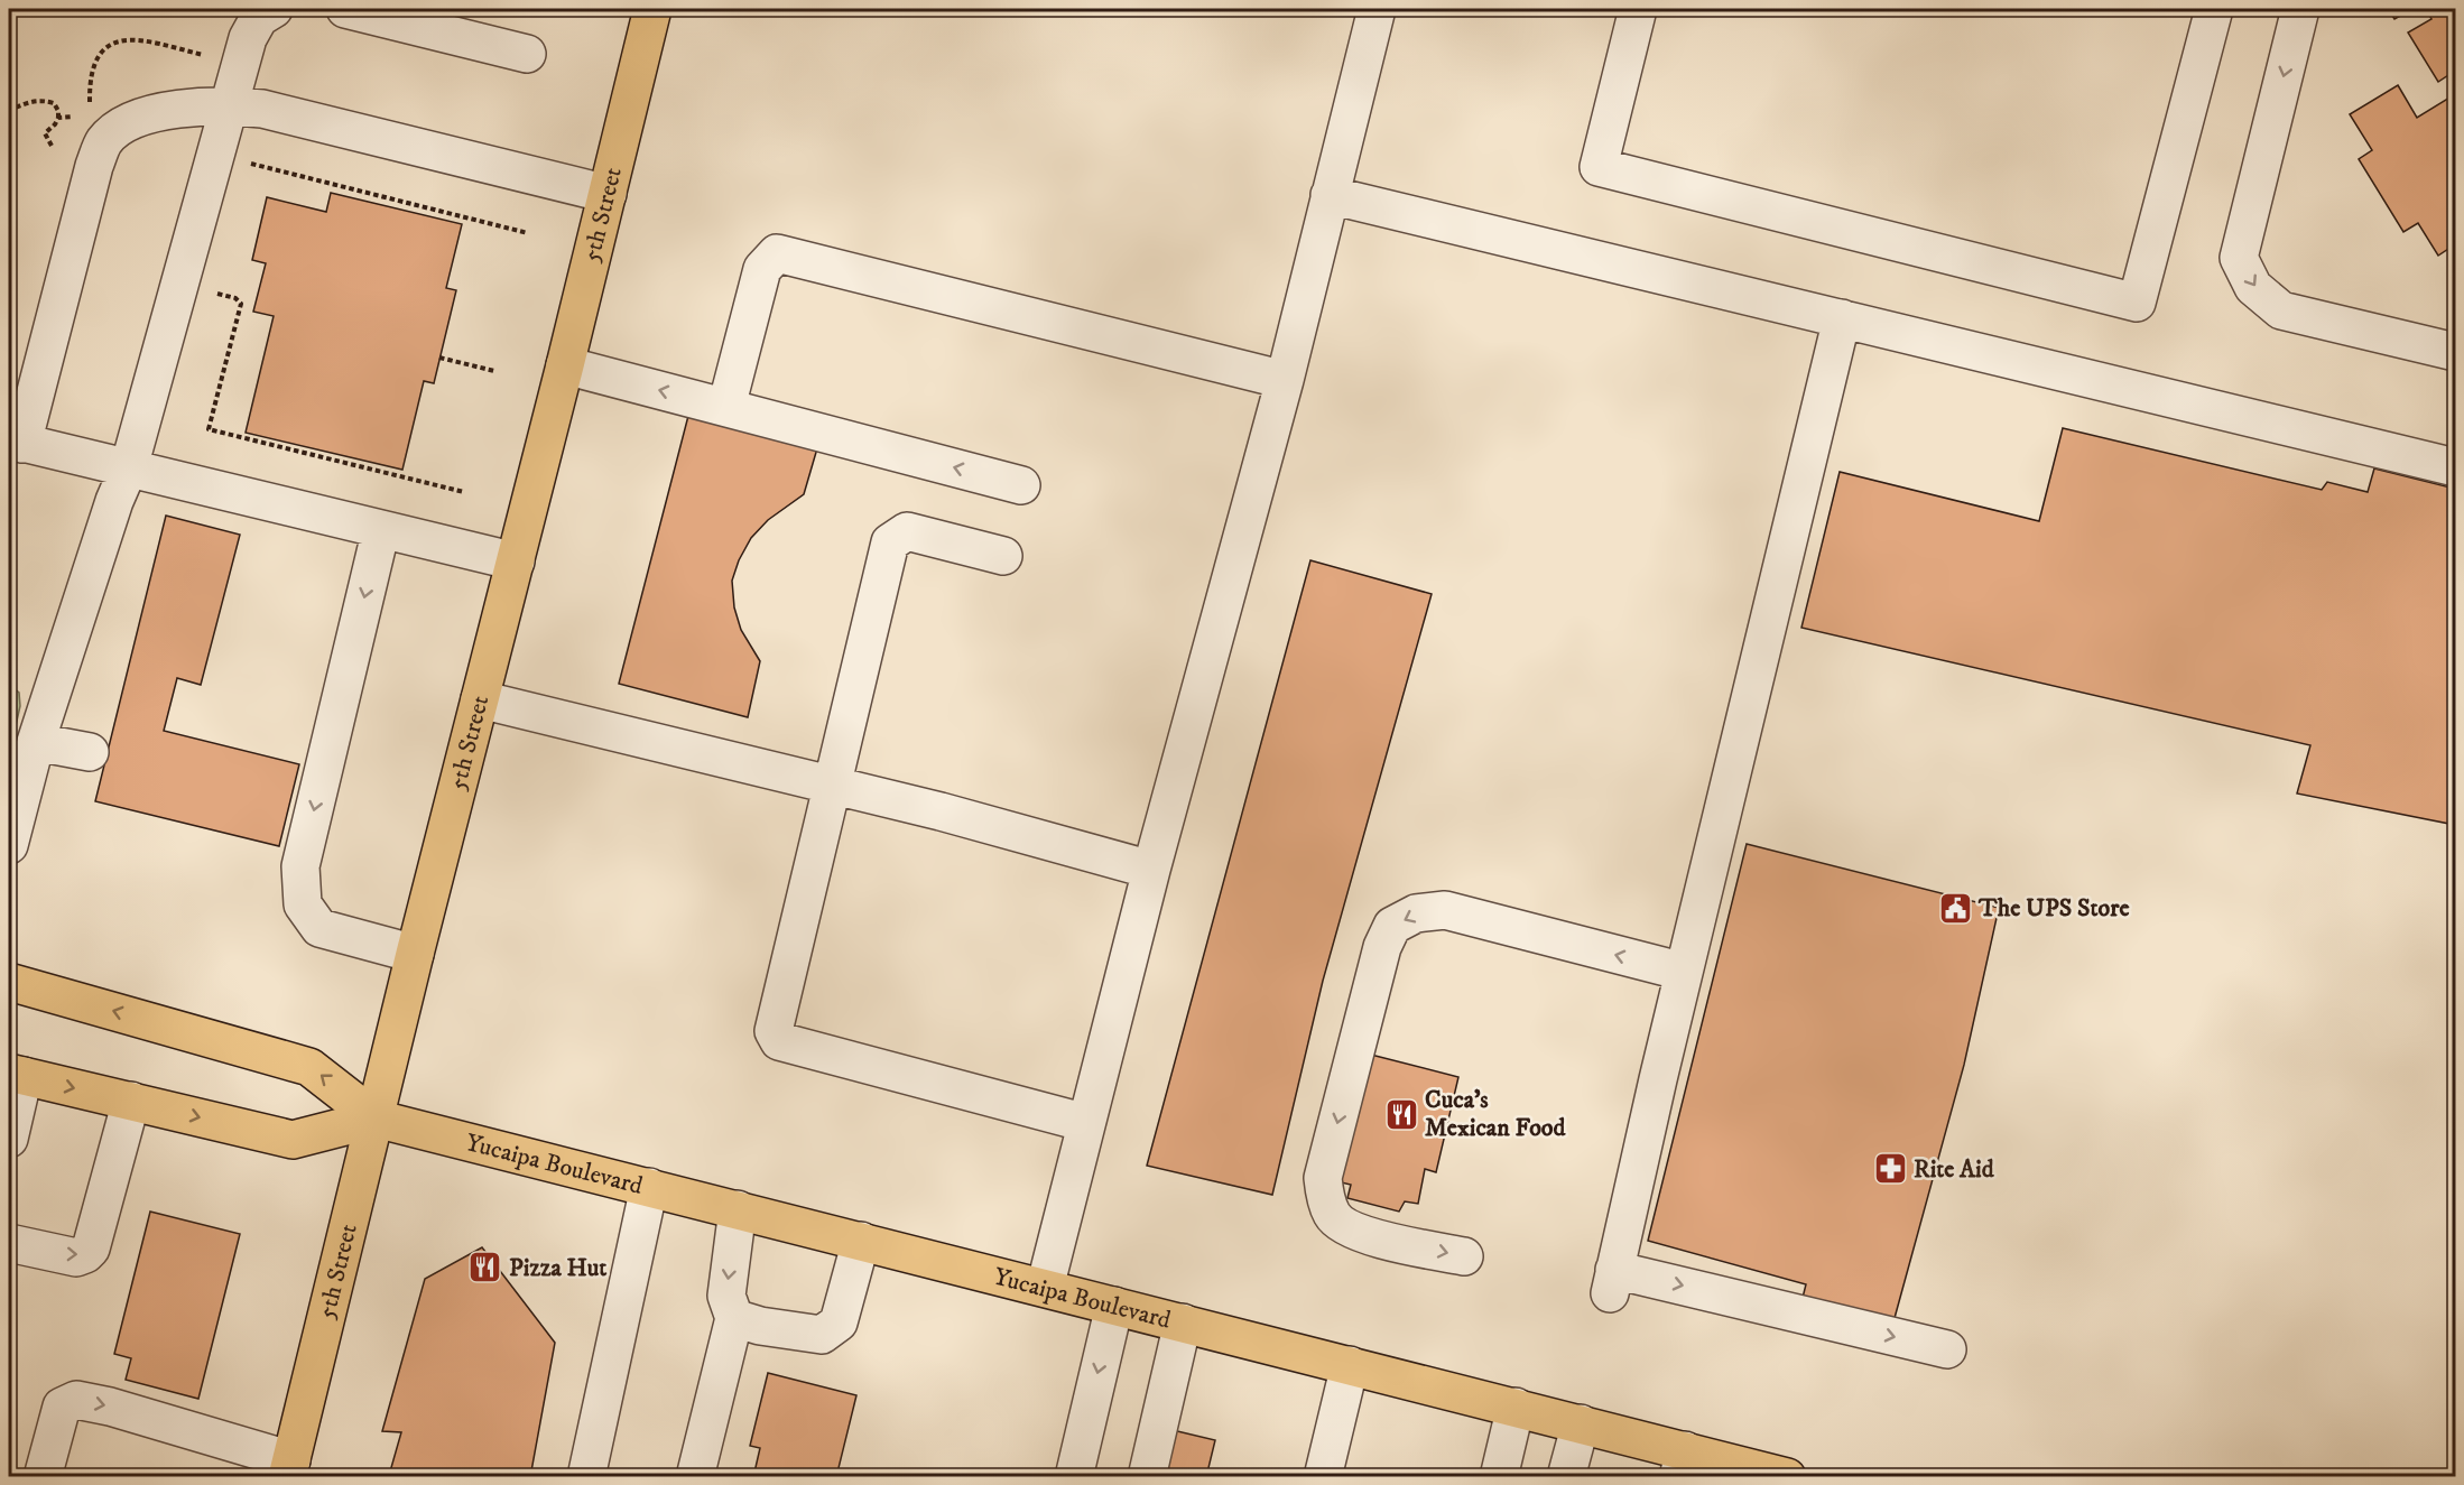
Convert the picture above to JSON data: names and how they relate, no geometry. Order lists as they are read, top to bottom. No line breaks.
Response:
{"streets":{"main road":["5th Street","Yucaipa Boulevard"]},"crossings":[["5th Street","Yucaipa Boulevard"]],"places":{"public building":["The UPS Store"],"restaurant":["Cuca's Mexican Food","Pizza Hut"],"pharmacy":["Rite Aid"]}}
